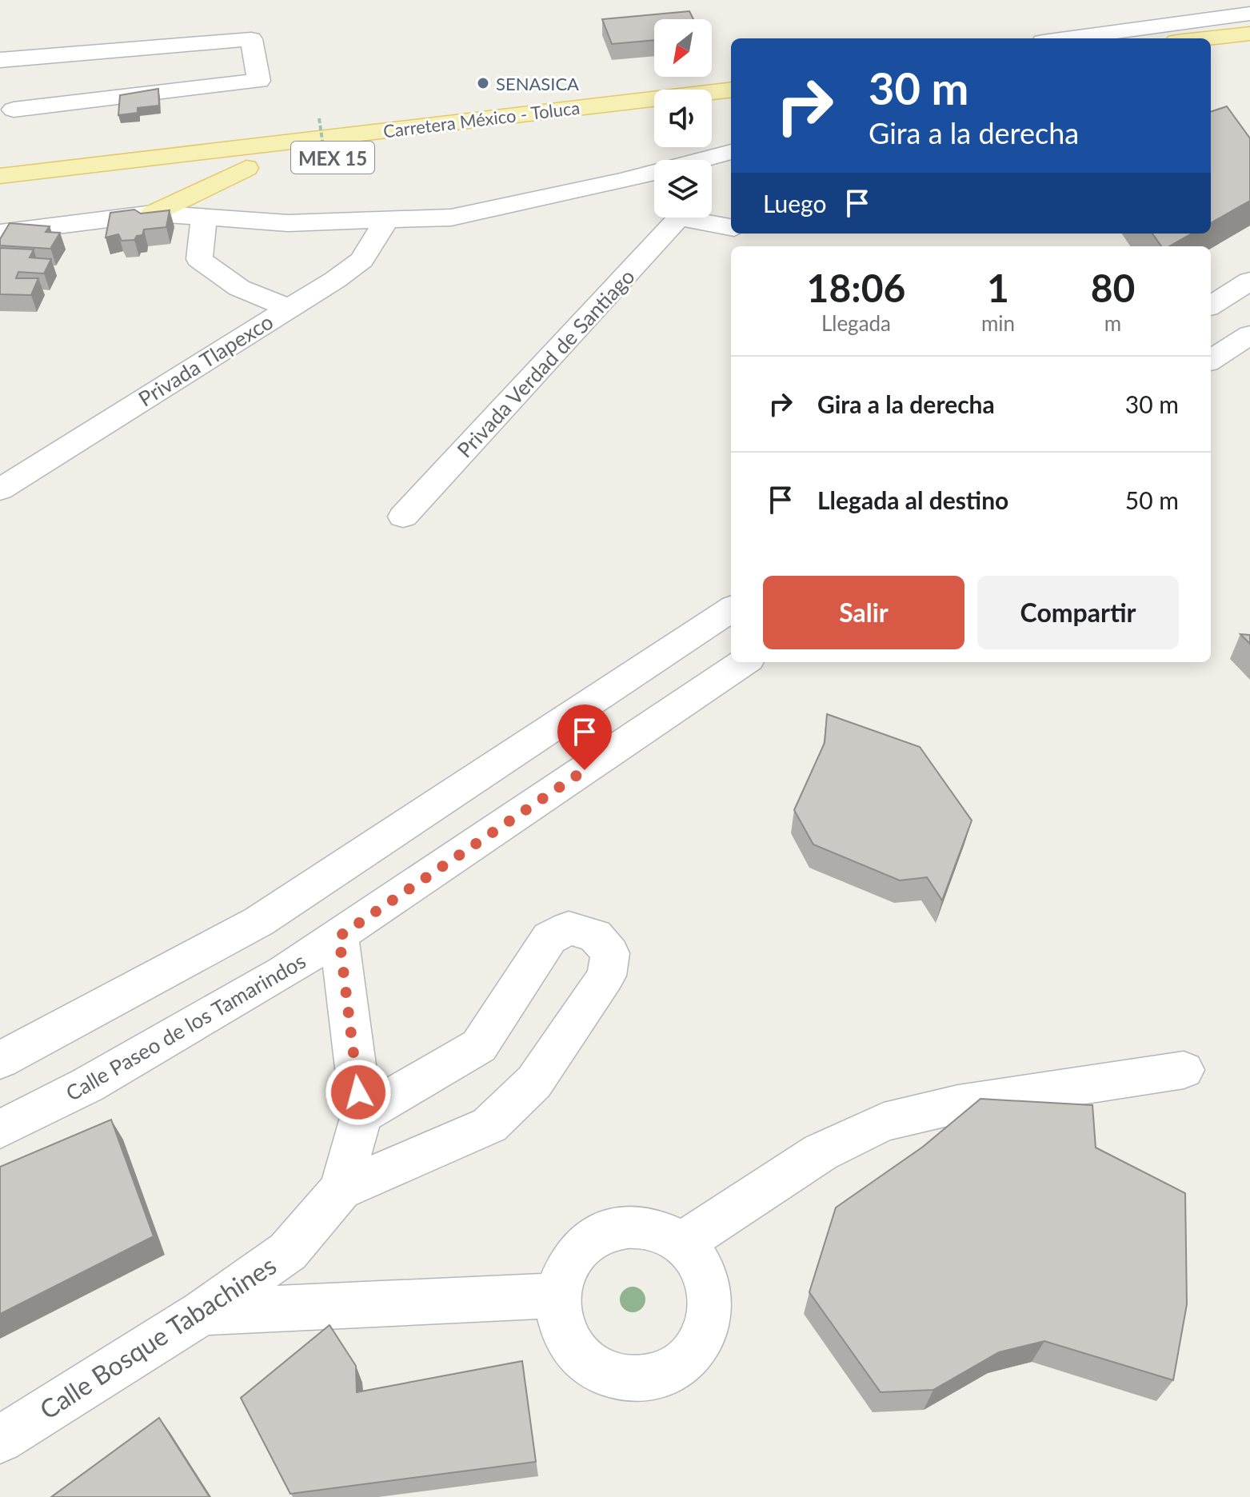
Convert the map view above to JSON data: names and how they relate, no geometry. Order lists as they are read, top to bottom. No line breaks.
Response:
{"streets":{"main road":["Carretera México - Toluca","MEX 15"],"street":["Privada Tlapexco","Privada Verdad de Santiago","Calle Paseo de los Tamarindos","Calle Bosque Tabachines"]},"crossings":[["Calle Paseo de los Tamarindos","Calle Bosque Tabachines"]],"places":["SENASICA"],"north":"bottom left","page":{"turn":["30 m","Gira a la derecha"],"then":"Luego","eta":["18:06","Llegada","1","min","80","m"],"list":[{"name":"Gira a la derecha","value":"30 m"},{"name":"Llegada al destino","value":"50 m"}],"buttons":["Salir","Compartir"]}}
